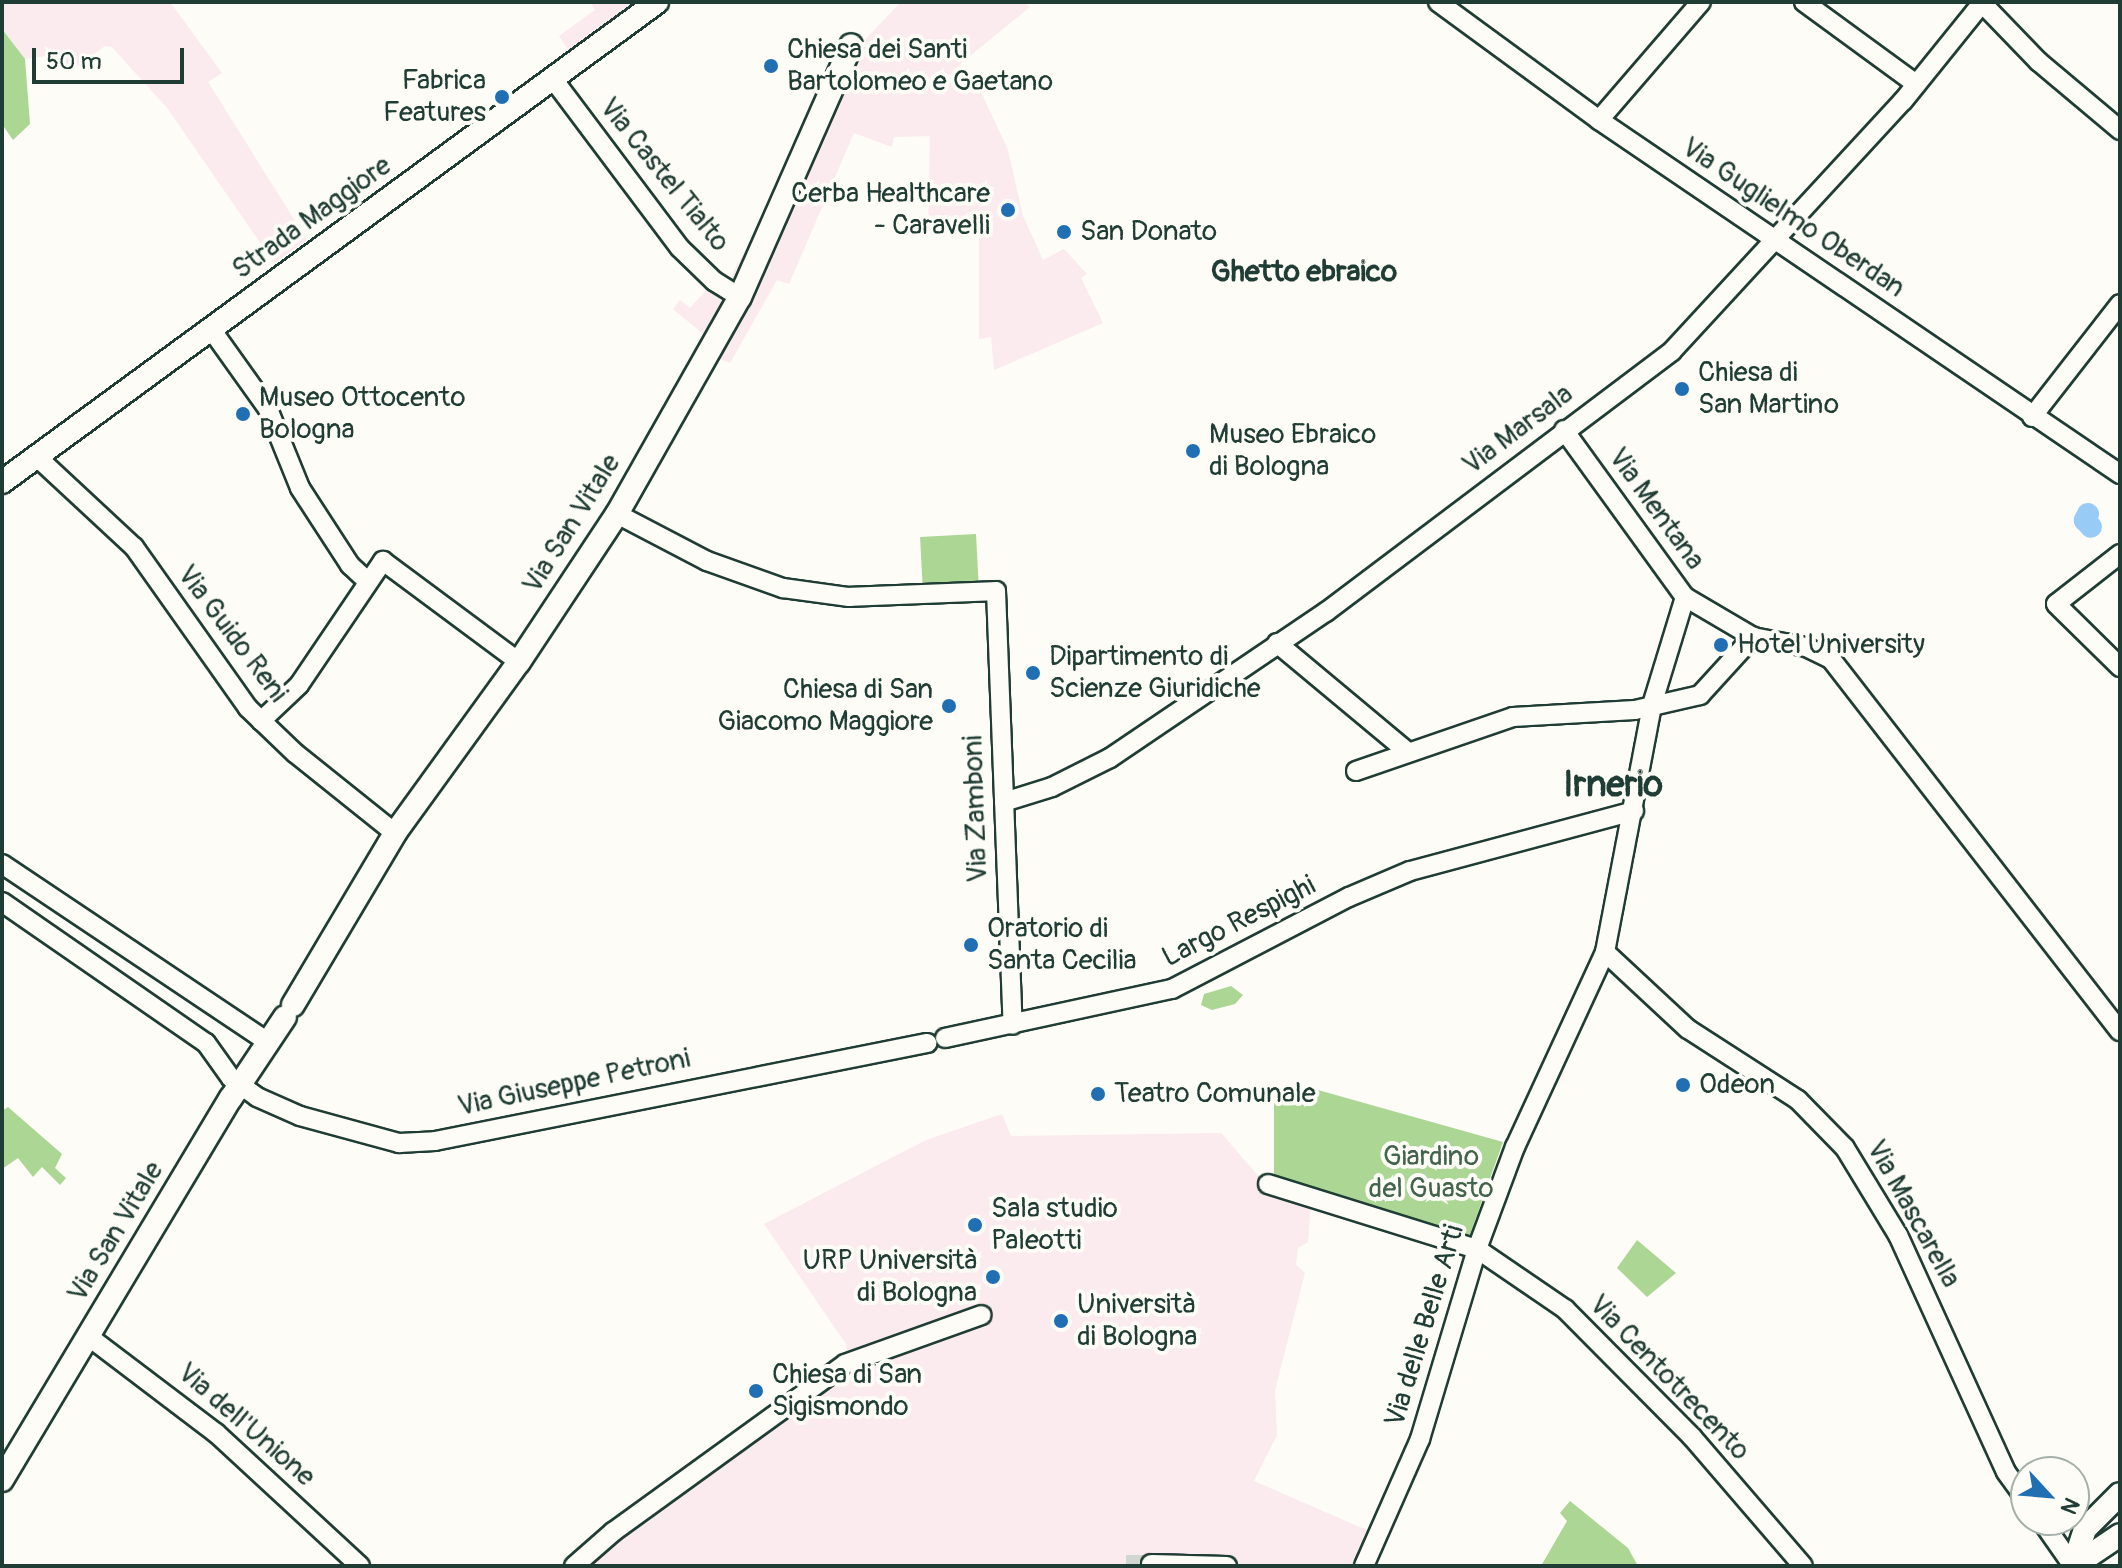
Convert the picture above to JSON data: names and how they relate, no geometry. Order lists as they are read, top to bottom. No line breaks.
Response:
{"streets":{"street":["Via Castel Tialto","Strada Maggiore","Via Guglielmo Oberdan","Via Marsala","Via Mentana","Via San Vitale","Via Guido Reni","Via Zamboni","Largo Respighi","Via Giuseppe Petroni","Via Mascarella","Via delle Belle Arti","Via Centotrecento","Via dell'Unione"]},"crossings":[["Via Castel Tialto","Strada Maggiore"],["Via Castel Tialto","Via San Vitale"],["Strada Maggiore","Via Guido Reni"],["Via Guglielmo Oberdan","Via Marsala"],["Via Marsala","Via Mentana"],["Via Marsala","Via Zamboni"],["Via Mentana","Via delle Belle Arti"],["Via San Vitale","Via Guido Reni"],["Via San Vitale","Via Zamboni"],["Via San Vitale","Via Giuseppe Petroni"],["Via San Vitale","Via dell'Unione"],["Via Zamboni","Largo Respighi"],["Largo Respighi","Via Giuseppe Petroni"],["Largo Respighi","Via delle Belle Arti"],["Via Mascarella","Via delle Belle Arti"],["Via delle Belle Arti","Via Centotrecento"]],"districts":["Ghetto ebraico","Irnerio"],"parks":["Giardino del Guasto"],"places":["Chiesa dei Santi Bartolomeo e Gaetano","Fabrica Features","Cerba Healthcare - Caravelli","San Donato","Chiesa di San Martino","Museo Ottocento Bologna","Museo Ebraico di Bologna","Hotel University","Dipartimento di Scienze Giuridiche","Chiesa di San Giacomo Maggiore","Oratorio di Santa Cecilia","Odeon","Teatro Comunale","Sala studio Paleotti","URP Università di Bologna","Università di Bologna","Chiesa di San Sigismondo"],"scale_bar":"50 m","north":"bottom right"}
